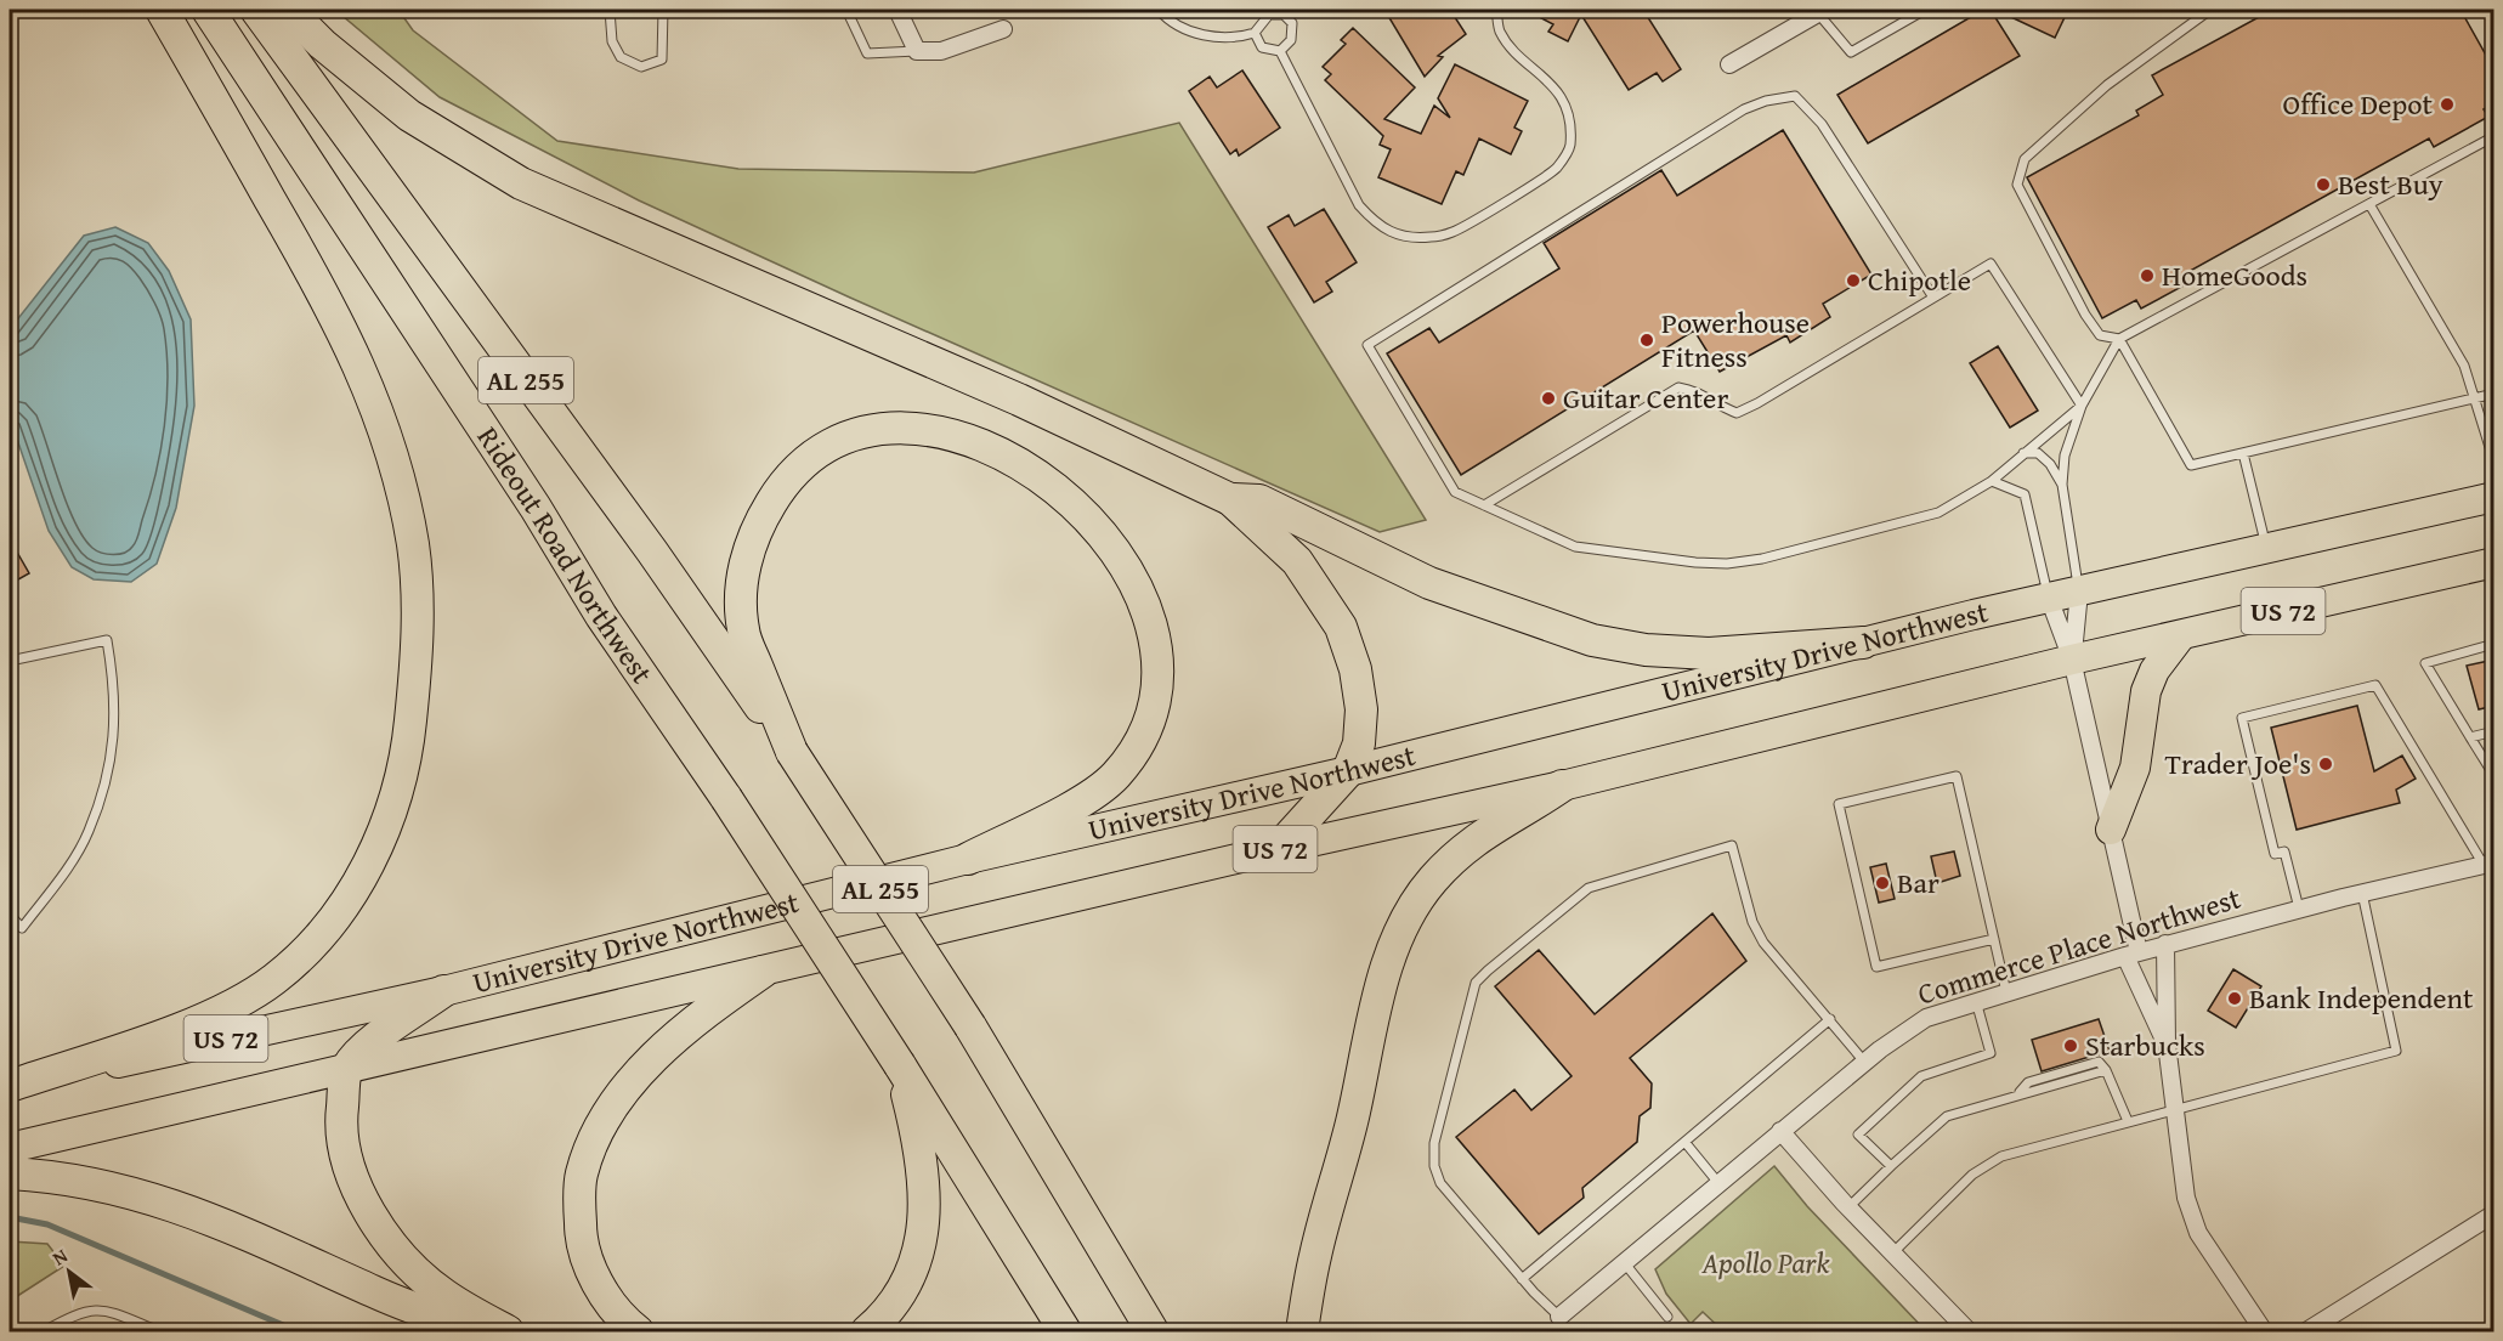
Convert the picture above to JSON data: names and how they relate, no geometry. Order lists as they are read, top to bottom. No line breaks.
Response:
{"streets":{"highway":["AL 255","Rideout Road Northwest","US 72","University Drive Northwest"],"street":["Commerce Place Northwest"]},"crossings":[["AL 255","Rideout Road Northwest"]],"parks":["Apollo Park"],"places":["Office Depot","Best Buy","HomeGoods","Chipotle","Powerhouse Fitness","Guitar Center","Trader Joe's","Bar","Bank Independent","Starbucks"],"north":"top left"}
